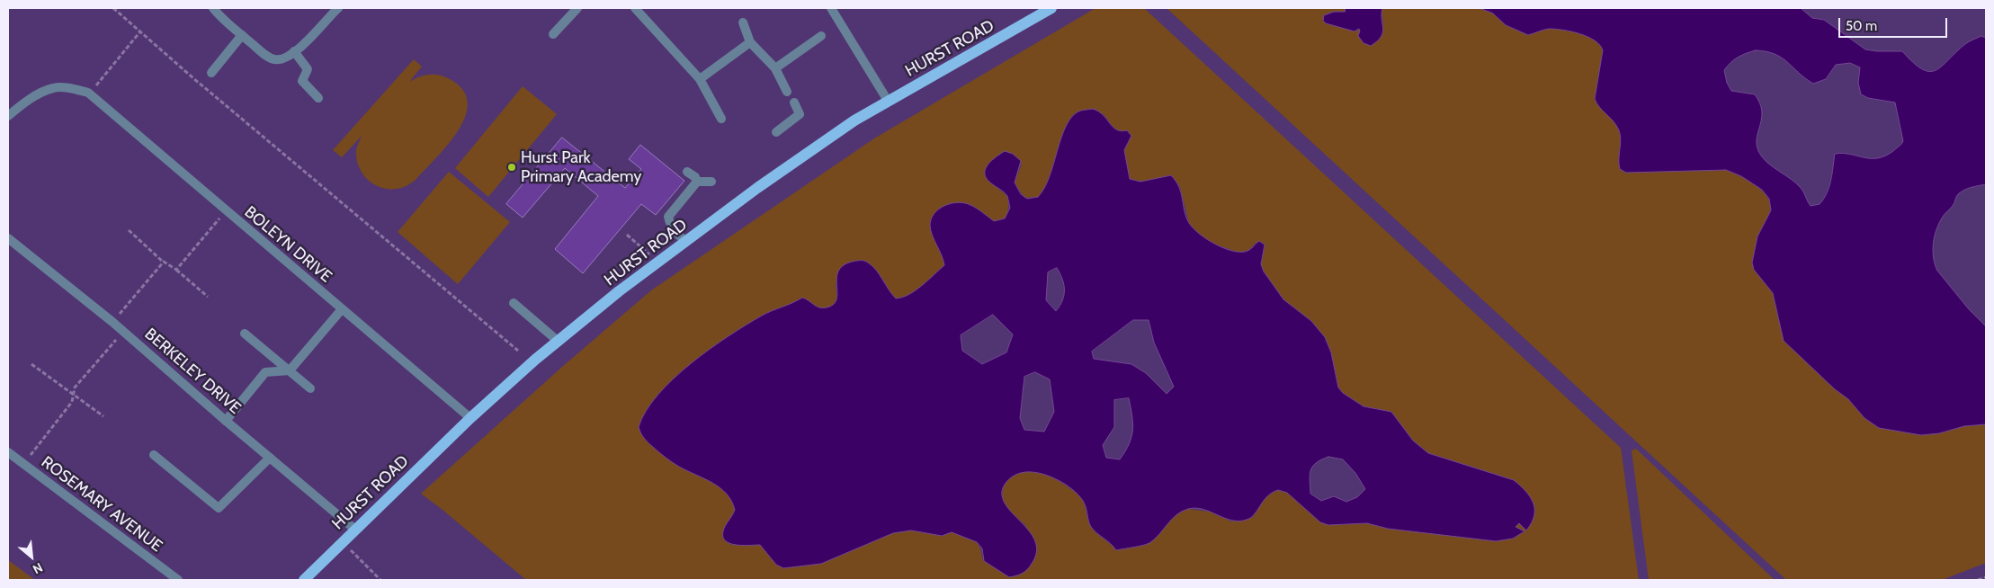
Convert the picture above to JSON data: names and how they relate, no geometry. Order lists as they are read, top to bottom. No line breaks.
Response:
{"streets":{"main road":["HURST ROAD"],"street":["BOLEYN DRIVE","BERKELEY DRIVE","ROSEMARY AVENUE"]},"crossings":[["HURST ROAD","BOLEYN DRIVE"],["HURST ROAD","BERKELEY DRIVE"]],"places":["Hurst Park Primary Academy"],"scale_bar":"50 m","north":"bottom right"}
